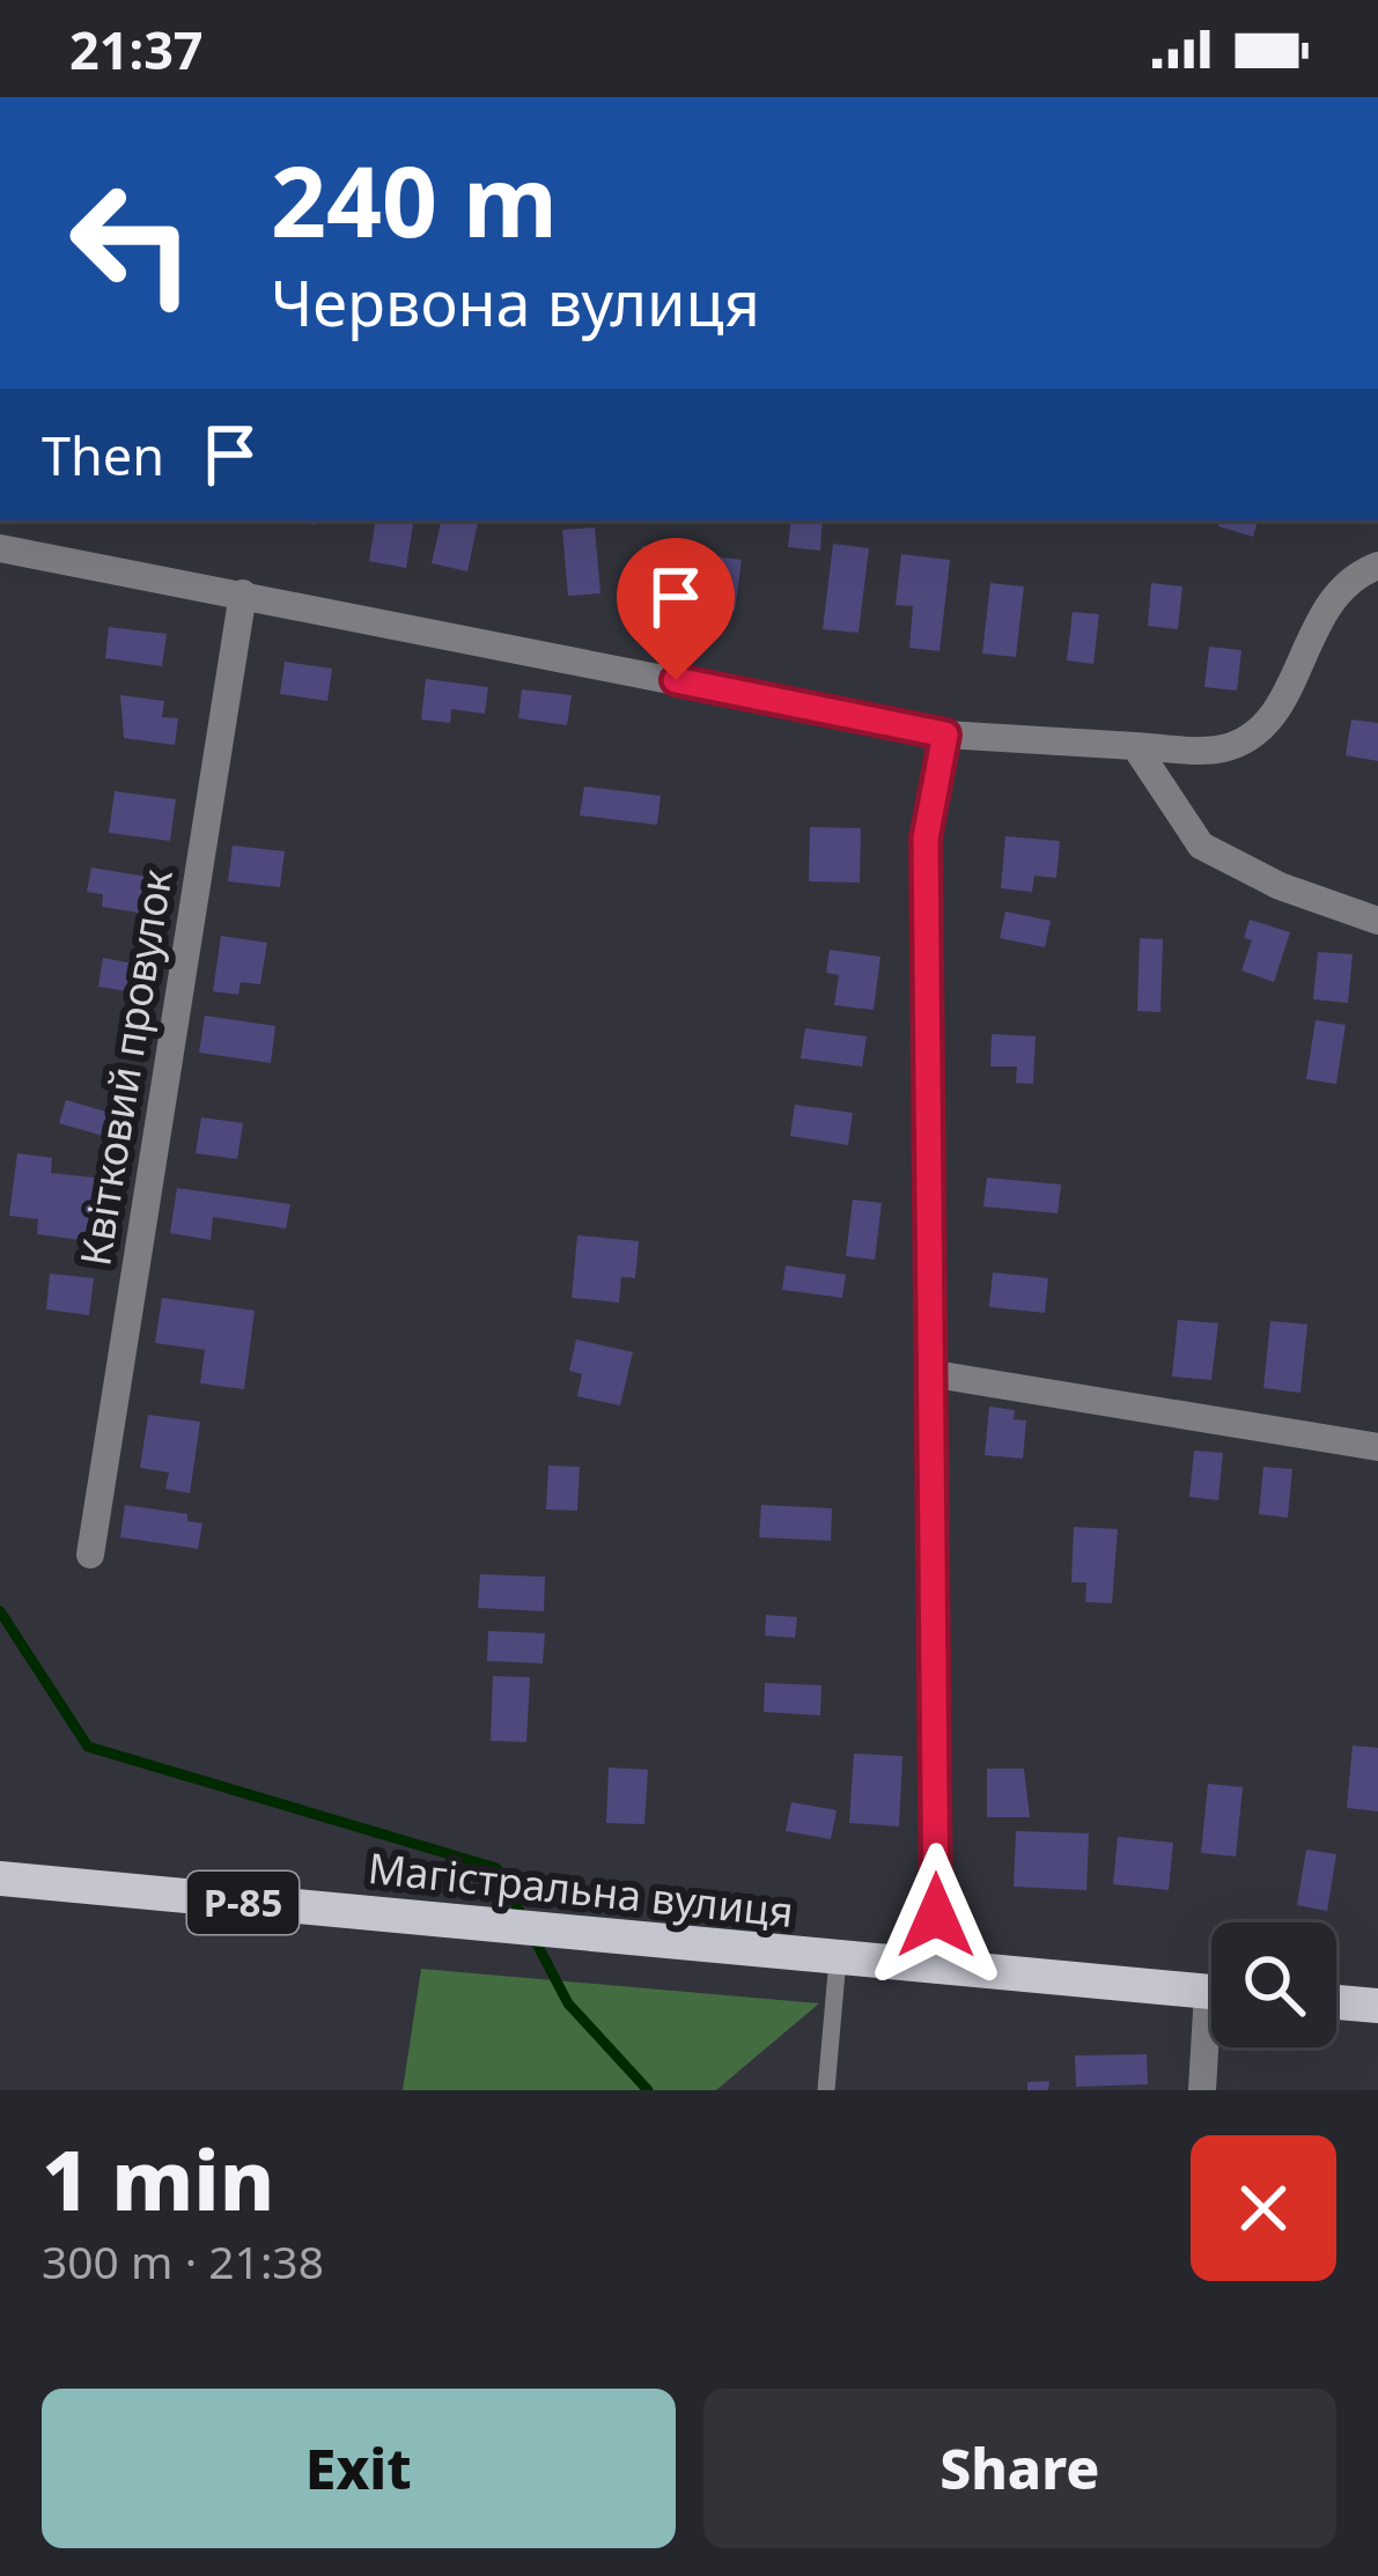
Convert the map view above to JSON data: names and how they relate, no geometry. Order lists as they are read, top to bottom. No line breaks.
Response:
{"streets":{"main road":["Магістральна вулиця","Р-85"],"street":["Квітковий провулок"]},"page":{"status":"21:37","turn":["240 m","Червона вулиця"],"then":"Then","heading":["1 min","300 m · 21:38"],"buttons":["Exit","Share"]}}
